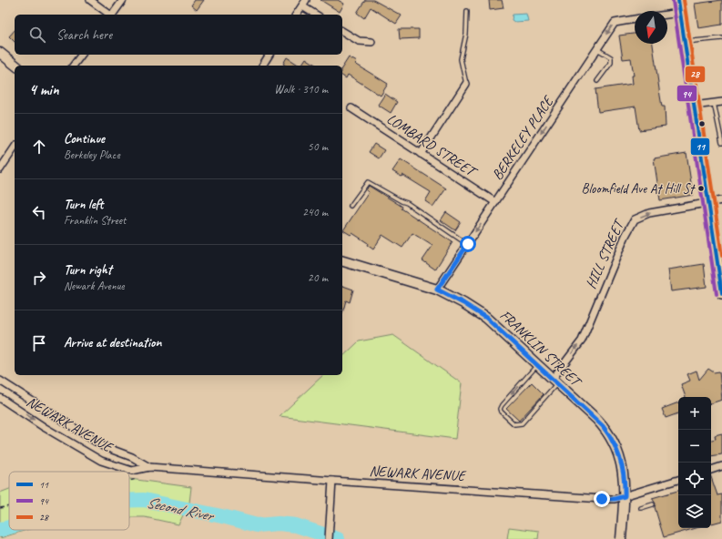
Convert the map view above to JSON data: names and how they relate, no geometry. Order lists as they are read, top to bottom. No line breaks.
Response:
{"streets":{"main road":["FRANKLIN STREET"],"street":["BERKELEY PLACE","LOMBARD STREET","HILL STREET","NEWARK AVENUE"]},"crossings":[["BERKELEY PLACE","LOMBARD STREET"],["BERKELEY PLACE","FRANKLIN STREET"],["HILL STREET","FRANKLIN STREET"],["FRANKLIN STREET","NEWARK AVENUE"]],"one_way":["BERKELEY PLACE","HILL STREET"],"water":["Second River"],"places":["Bloomfield Ave At Hill St"],"lines":["transit line 11","transit line 28","transit line 94"],"legend":["11","94","28"],"north":"bottom","page":{"search":"Search here","heading":["4 min","Walk · 310 m"],"list":[["Continue","Berkeley Place","50 m"],["Turn left","Franklin Street","240 m"],["Turn right","Newark Avenue","20 m"],"Arrive at destination"],"map_buttons":["+","−"]}}
